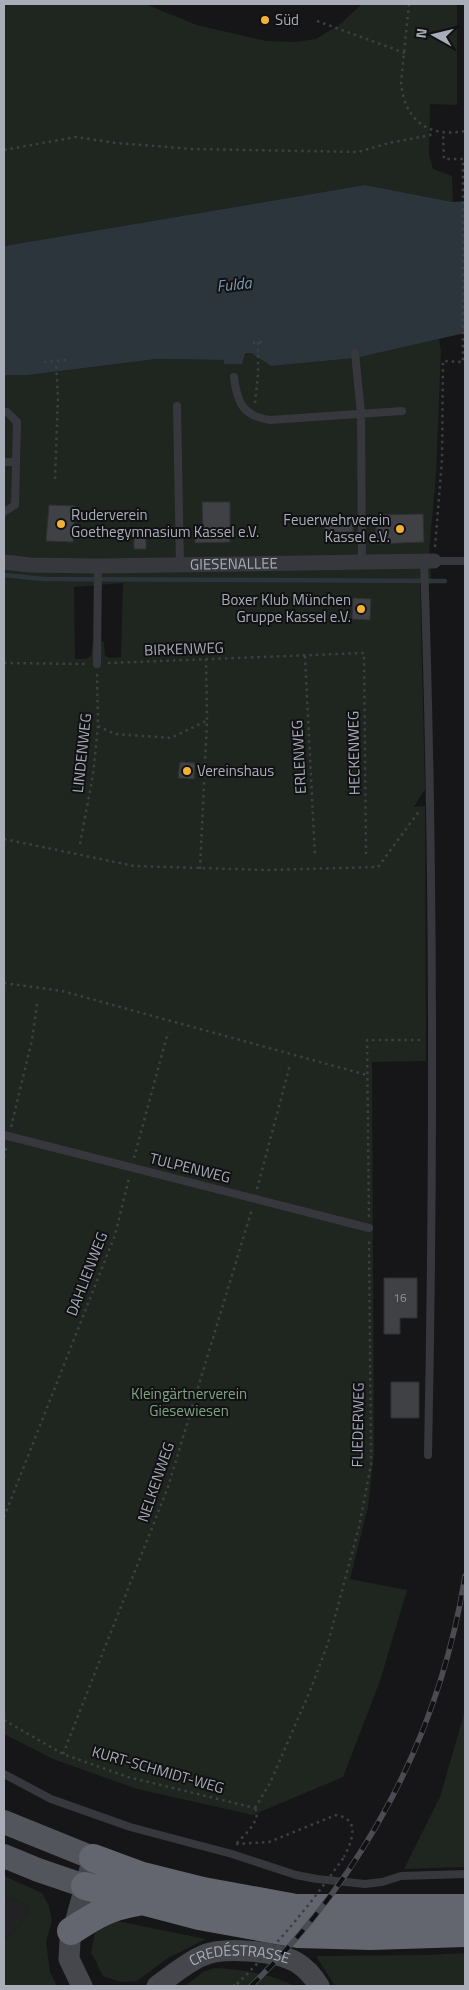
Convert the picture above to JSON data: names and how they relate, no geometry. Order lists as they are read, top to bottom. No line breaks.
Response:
{"streets":{"main road":["CREDÉSTRASSE"],"street":["GIESENALLEE"],"lane":["TULPENWEG"],"path":["BIRKENWEG","LINDENWEG","HECKENWEG","ERLENWEG","DAHLIENWEG","FLIEDERWEG","NELKENWEG","KURT-SCHMIDT-WEG"]},"crossings":[["BIRKENWEG","LINDENWEG"],["BIRKENWEG","HECKENWEG"],["BIRKENWEG","ERLENWEG"],["TULPENWEG","DAHLIENWEG"],["TULPENWEG","FLIEDERWEG"],["TULPENWEG","NELKENWEG"],["FLIEDERWEG","KURT-SCHMIDT-WEG"],["NELKENWEG","KURT-SCHMIDT-WEG"]],"water":["Fulda"],"parks":["Kleingärtnerverein Giesewiesen"],"places":["Süd","Ruderverein Goethegymnasium Kassel e.V.","Feuerwehrverein Kassel e.V.","Boxer Klub München Gruppe Kassel e.V.","Vereinshaus"],"house_numbers":["16"],"north":"left"}
